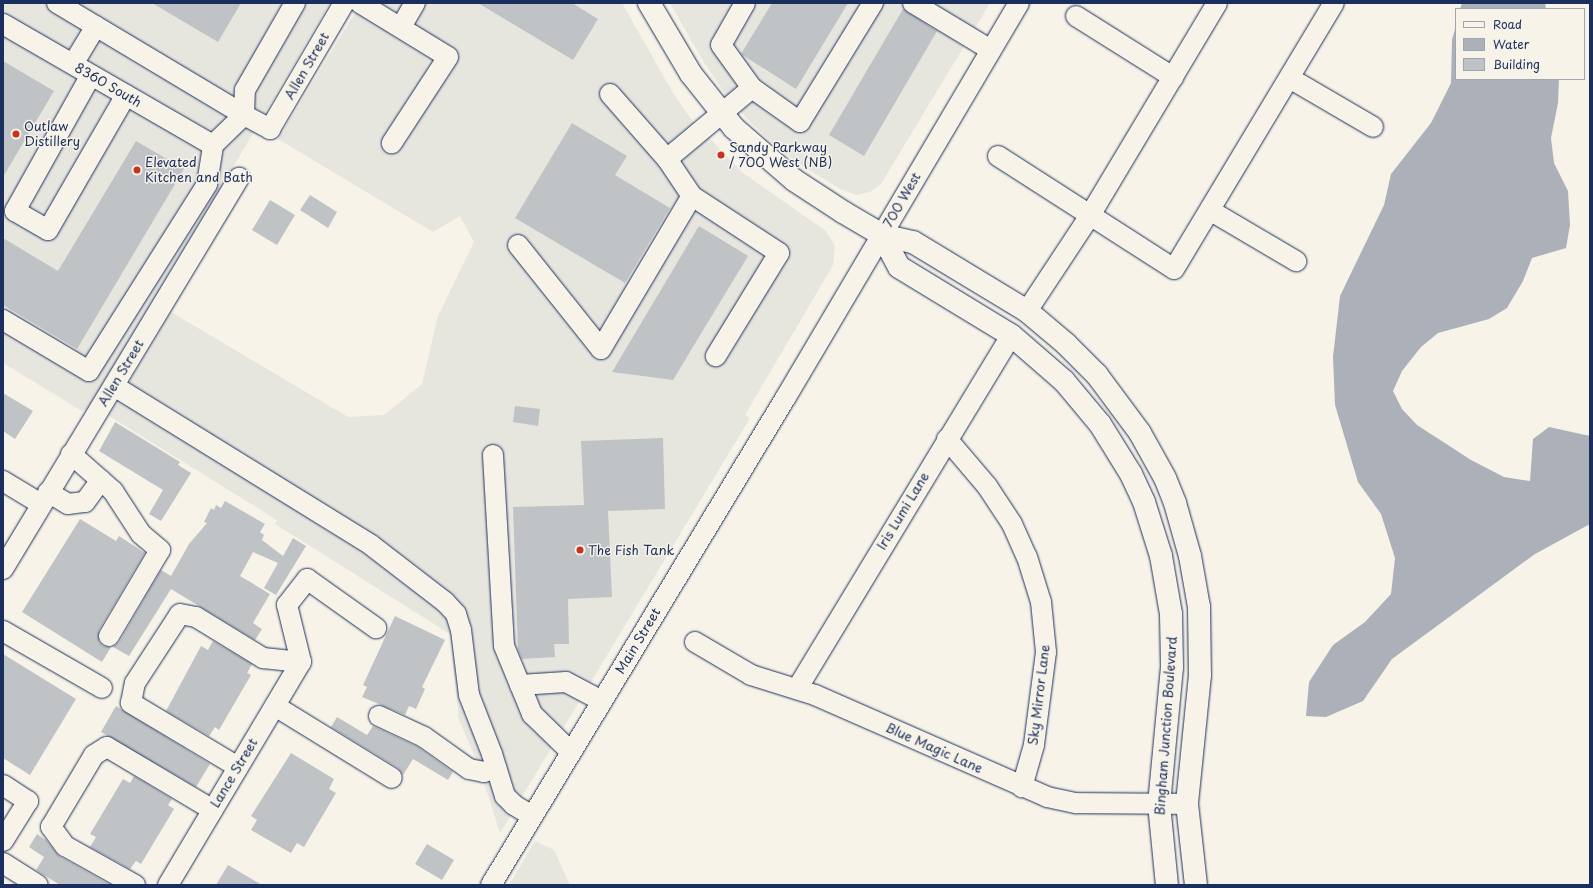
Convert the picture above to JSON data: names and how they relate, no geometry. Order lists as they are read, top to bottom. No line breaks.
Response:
{"streets":{"main road":["Bingham Junction Boulevard"],"street":["Allen Street","8360 South","700 West","Iris Lumi Lane","Main Street","Sky Mirror Lane","Blue Magic Lane","Lance Street"]},"crossings":[["700 West","Main Street"],["700 West","Bingham Junction Boulevard"],["Iris Lumi Lane","Sky Mirror Lane"],["Iris Lumi Lane","Bingham Junction Boulevard"],["Iris Lumi Lane","Blue Magic Lane"],["Sky Mirror Lane","Blue Magic Lane"],["Bingham Junction Boulevard","Blue Magic Lane"]],"places":["Outlaw Distillery","Sandy Parkway / 700 West (NB)","Elevated Kitchen and Bath","The Fish Tank"],"legend":["Road","Water","Building"]}
